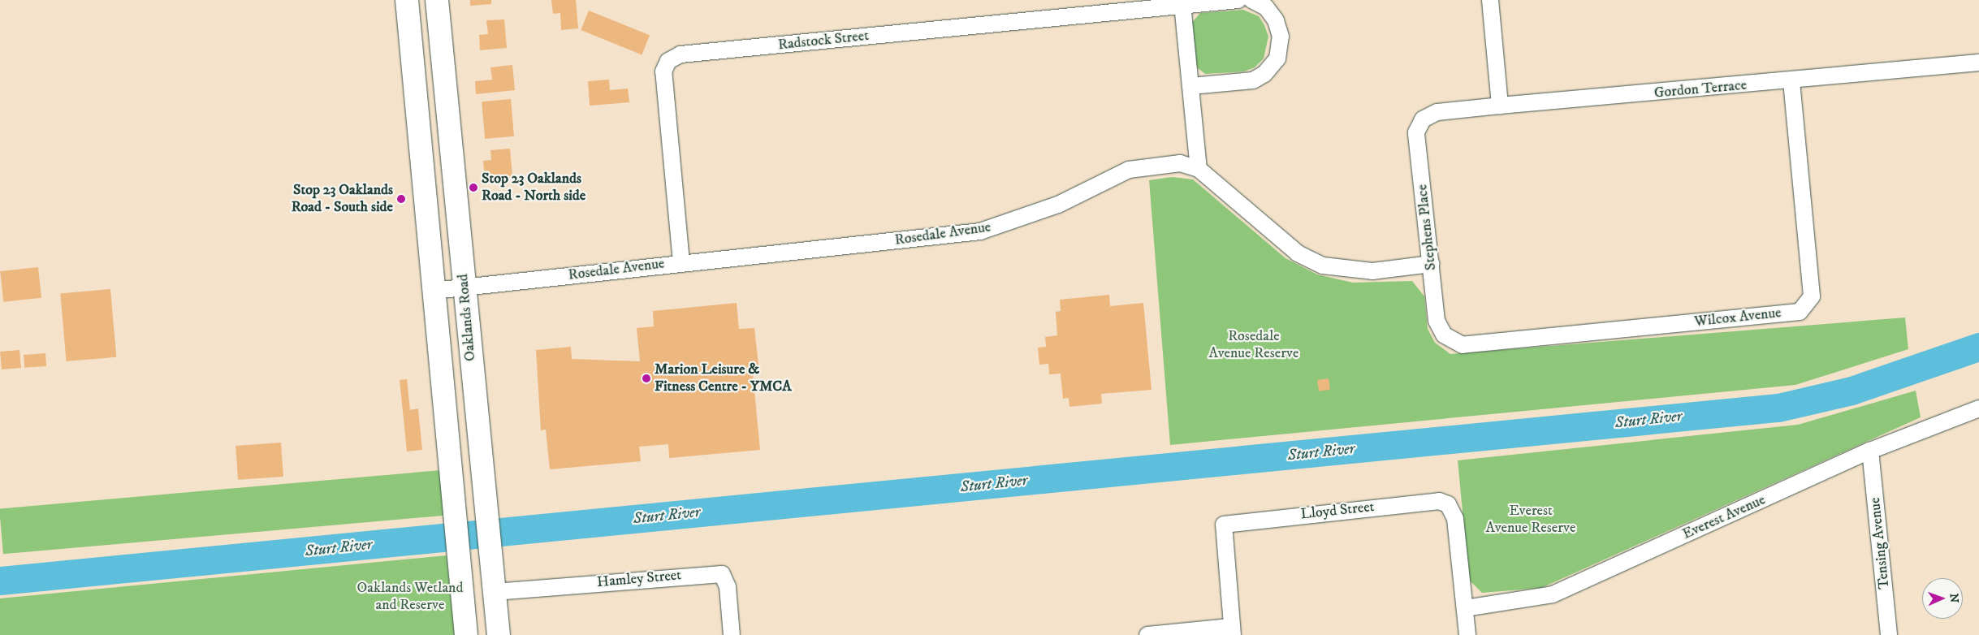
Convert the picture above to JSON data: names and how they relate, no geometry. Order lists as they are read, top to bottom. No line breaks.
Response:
{"streets":{"main road":["Oaklands Road"],"street":["Radstock Street","Gordon Terrace","Stephens Place","Rosedale Avenue","Wilcox Avenue","Lloyd Street","Everest Avenue","Tensing Avenue","Hamley Street"]},"crossings":[["Radstock Street","Rosedale Avenue"],["Gordon Terrace","Stephens Place"],["Gordon Terrace","Wilcox Avenue"],["Stephens Place","Rosedale Avenue"],["Stephens Place","Wilcox Avenue"],["Rosedale Avenue","Oaklands Road"],["Oaklands Road","Hamley Street"],["Lloyd Street","Everest Avenue"],["Everest Avenue","Tensing Avenue"]],"water":["Sturt River"],"parks":["Rosedale Avenue Reserve","Everest Avenue Reserve","Oaklands Wetland and Reserve"],"places":["Stop 23 Oaklands Road - North side","Stop 23 Oaklands Road - South side","Marion Leisure & Fitness Centre - YMCA"],"north":"right"}
